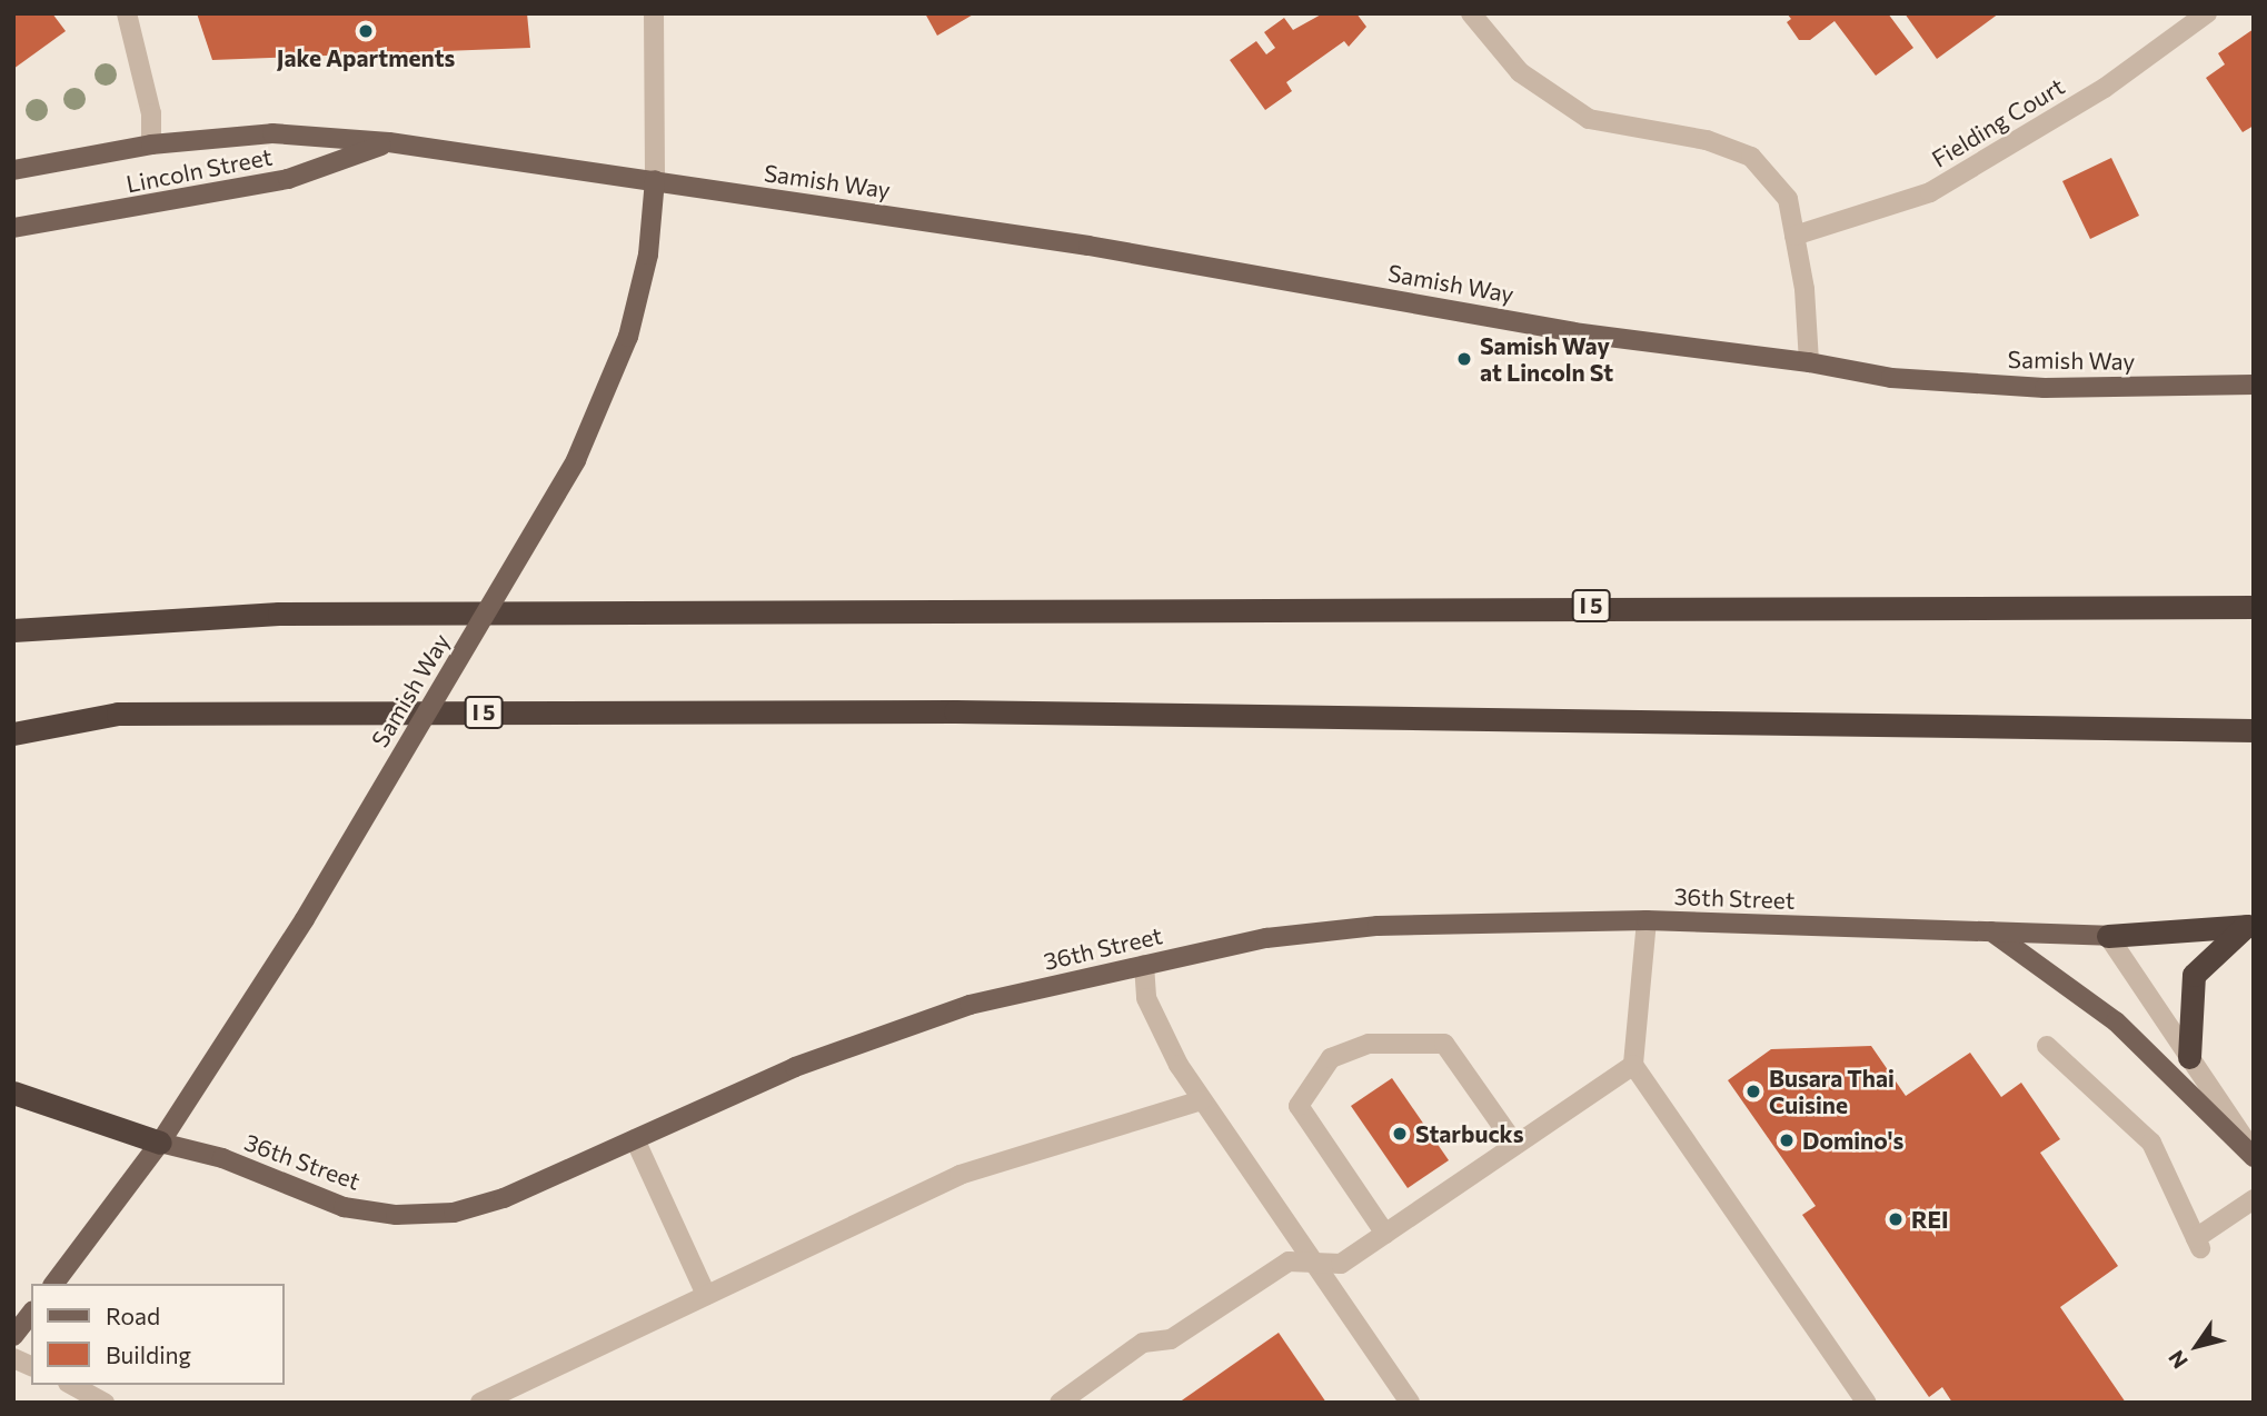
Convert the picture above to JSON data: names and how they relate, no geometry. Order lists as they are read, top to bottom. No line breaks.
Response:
{"streets":{"highway":["I 5"],"main road":["Lincoln Street","Samish Way","36th Street"],"street":["Fielding Court"]},"crossings":[["Lincoln Street","Samish Way"],["Samish Way","36th Street"]],"places":["Jake Apartments","Samish Way at Lincoln St","Busara Thai Cuisine","Starbucks","Domino's","REI"],"legend":["Road","Building"],"north":"bottom left"}
